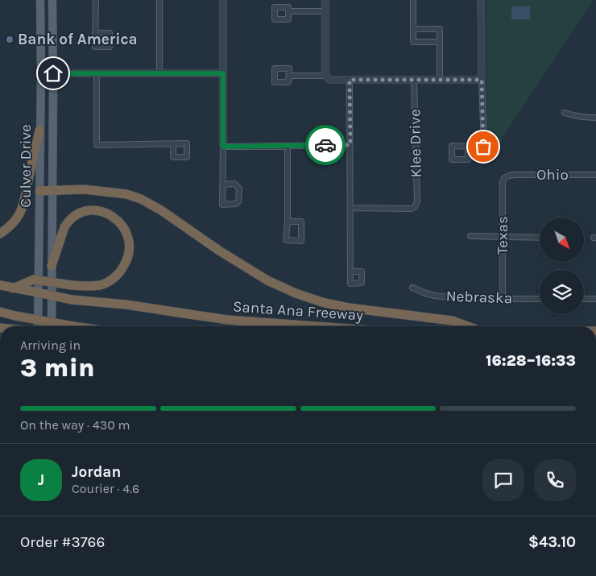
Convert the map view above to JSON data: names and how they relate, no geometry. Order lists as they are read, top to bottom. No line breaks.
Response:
{"streets":{"highway":["Santa Ana Freeway"],"main road":["Culver Drive"],"street":["Klee Drive","Ohio","Texas","Nebraska"]},"crossings":[["Ohio","Texas"],["Texas","Nebraska"]],"places":["Bank of America"],"north":"bottom right","page":{"heading":["3 min","Arriving in","16:28–16:33"],"panel":["Jordan","Courier · 4.6","Order #3766","$43.10"],"bar":"On the way · 430 m","round":"J"}}
